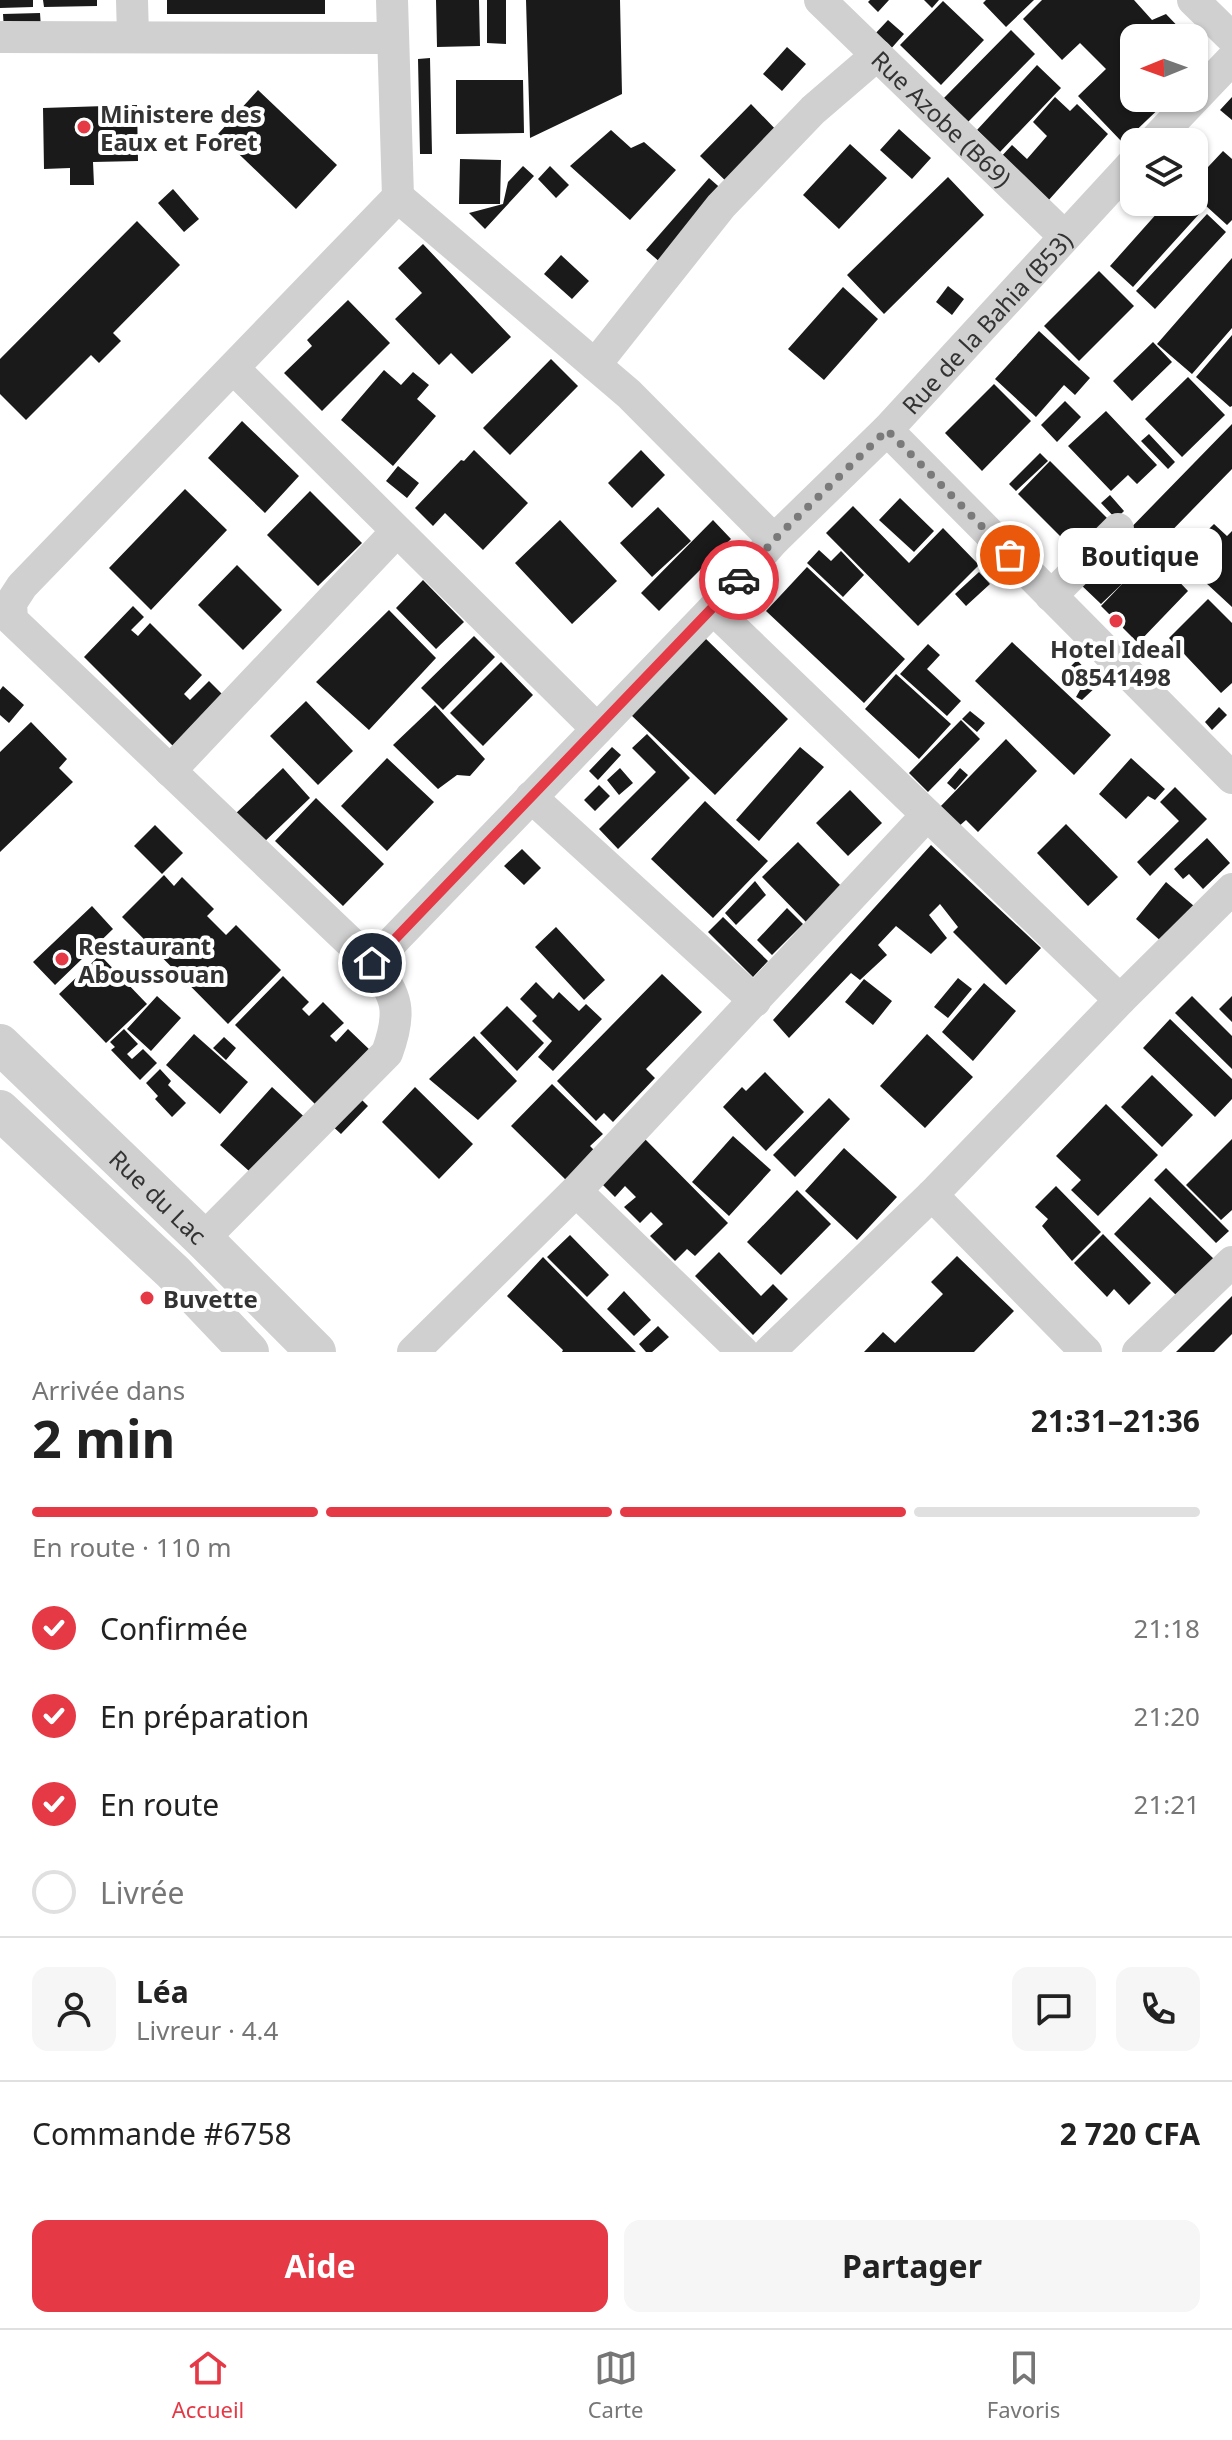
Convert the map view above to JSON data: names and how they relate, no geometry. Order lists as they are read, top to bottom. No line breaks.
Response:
{"streets":{"street":["Rue Azobe (B69)","Rue de la Bahia (B53)","Rue du Lac"]},"crossings":[["Rue Azobe (B69)","Rue de la Bahia (B53)"]],"places":["Ministere des Eaux et Foret","Boutique","Hotel Ideal 08541498","Restaurant Aboussouan","Buvette"],"north":"left","page":{"bubble":"Boutique","heading":["2 min","Arrivée dans","21:31–21:36"],"panel":["Léa","Livreur · 4.4","Commande #6758","2 720 CFA"],"bar":"En route · 110 m","list":[["Confirmée","21:18"],["En préparation","21:20"],["En route","21:21"],"Livrée"],"buttons":["Aide","Partager"],"tabs":["Accueil","Carte","Favoris"]}}
